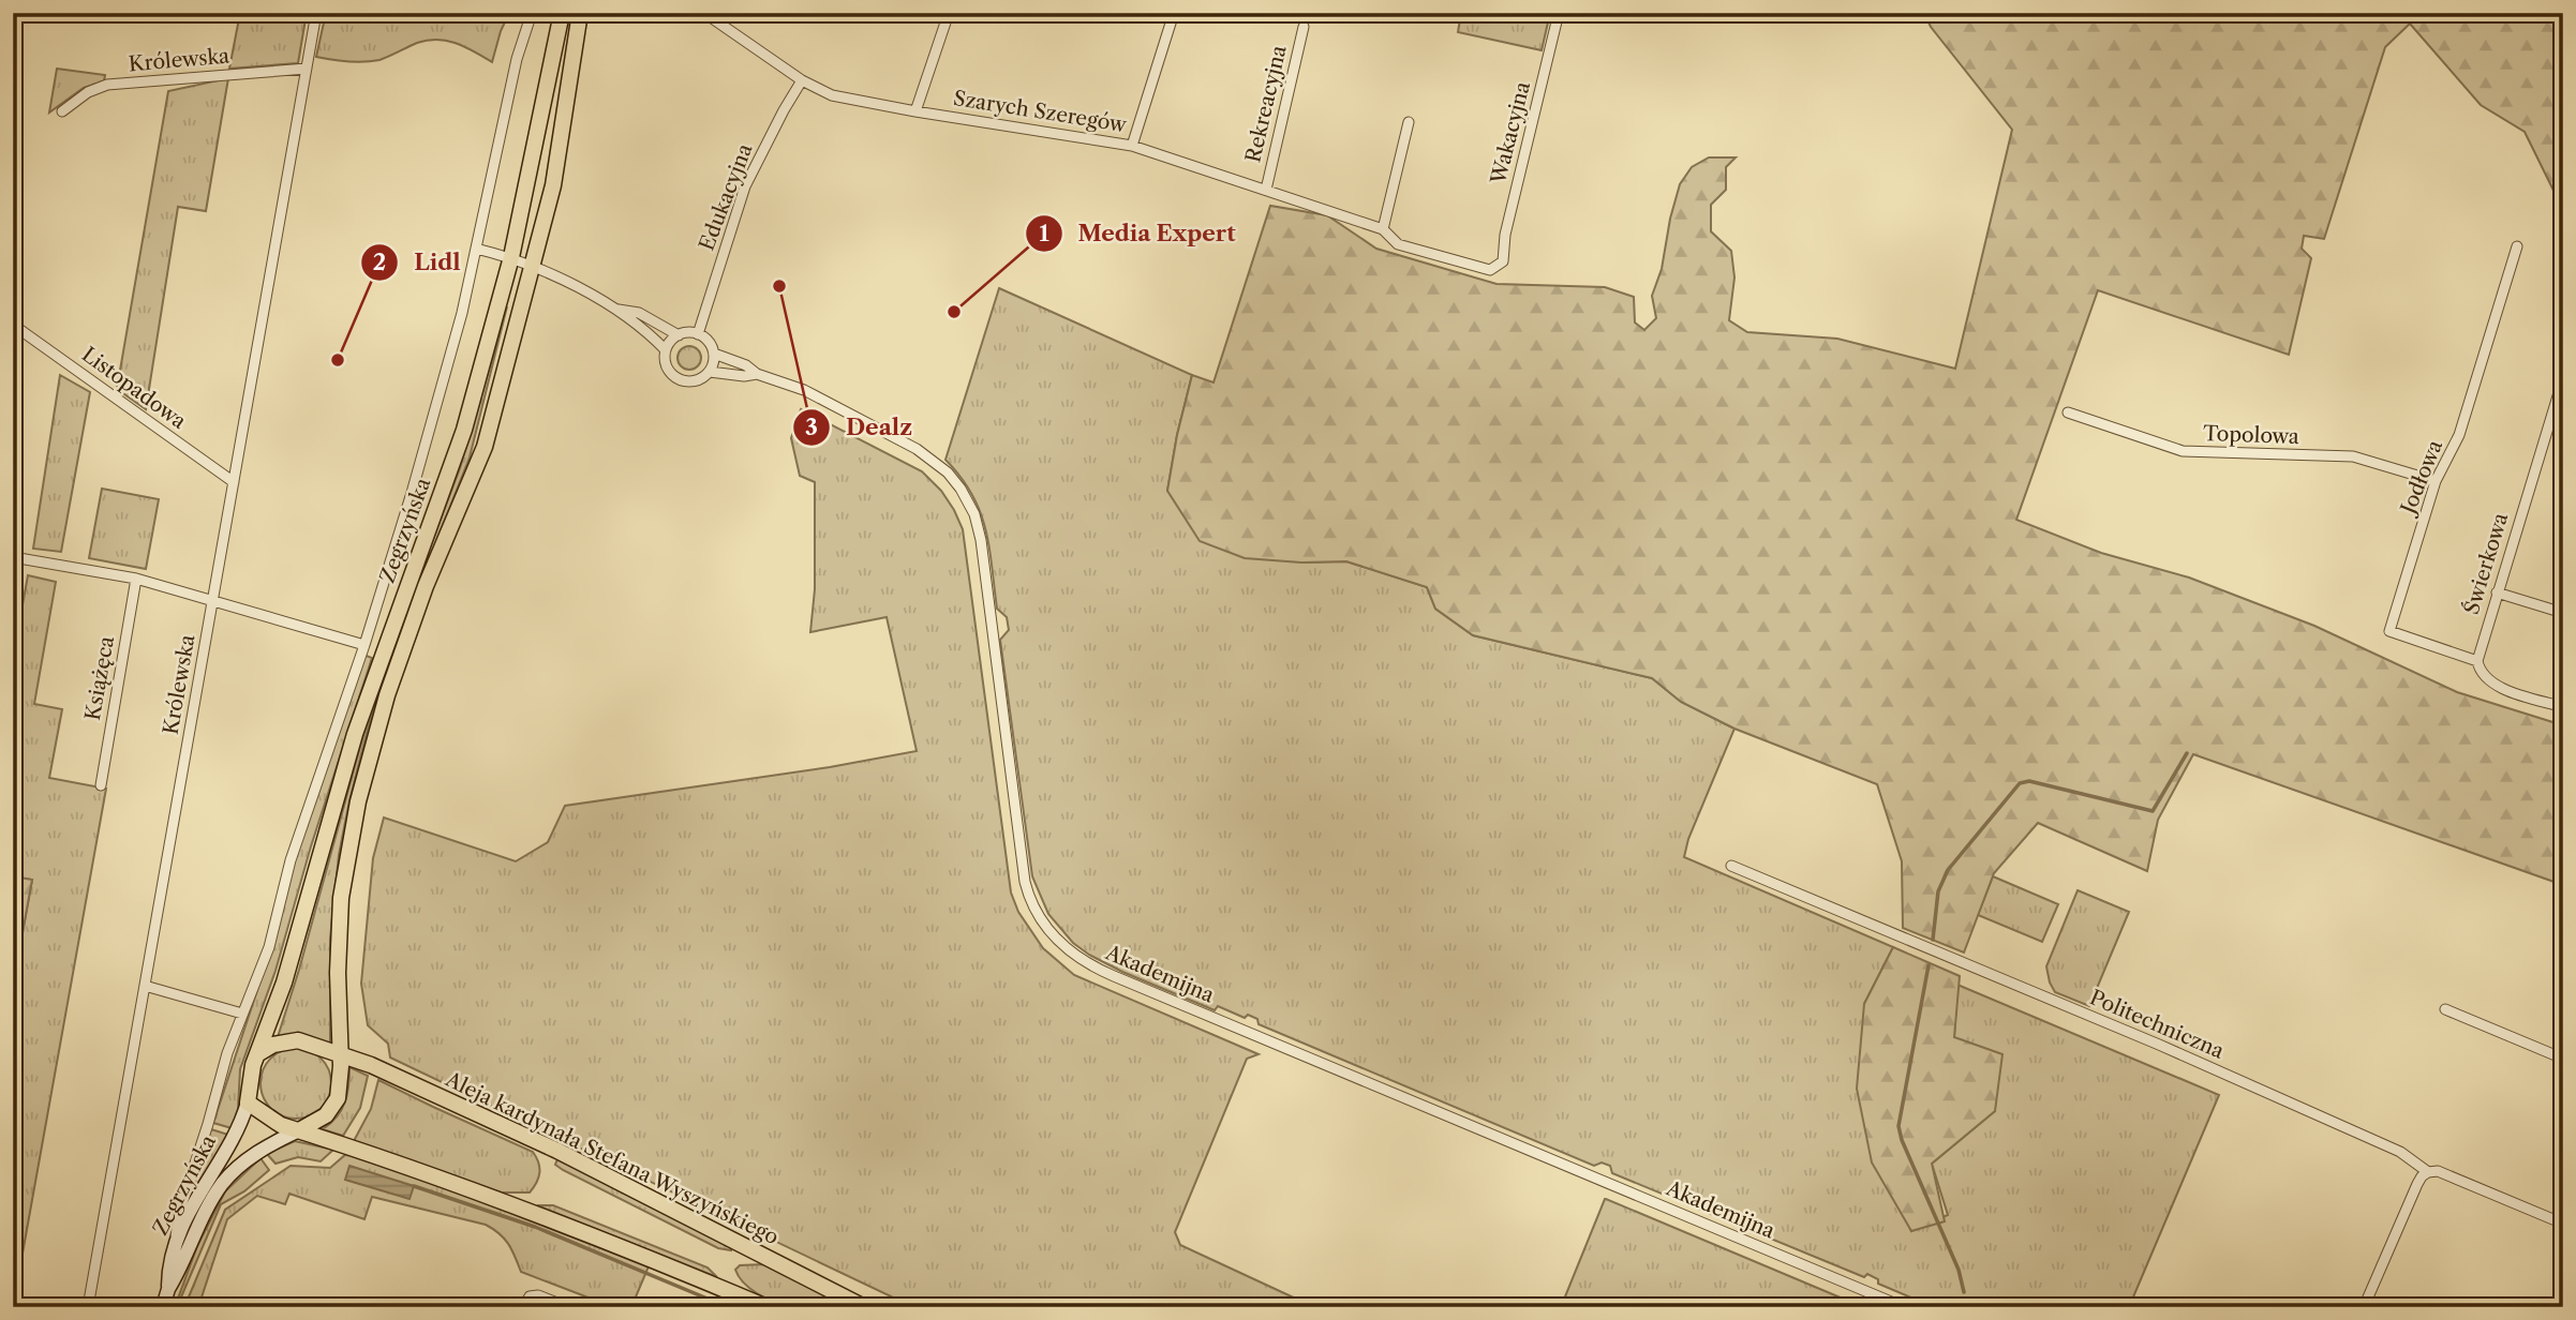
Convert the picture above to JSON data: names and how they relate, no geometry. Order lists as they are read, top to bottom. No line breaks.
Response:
{"streets":{"main road":["Zegrzyńska","Aleja kardynała Stefana Wyszyńskiego"],"street":["Królewska","Rekreacyjna","Szarych Szeregów","Wakacyjna","Edukacyjna","Listopadowa","Topolowa","Jodłowa","Świerkowa","Książęca","Akademijna","Politechniczna"]},"crossings":[["Królewska","Listopadowa"],["Rekreacyjna","Szarych Szeregów"],["Szarych Szeregów","Wakacyjna"],["Szarych Szeregów","Edukacyjna"],["Edukacyjna","Akademijna"],["Topolowa","Jodłowa"],["Jodłowa","Świerkowa"],["Zegrzyńska","Aleja kardynała Stefana Wyszyńskiego"]],"places":["Dealz","Media Expert","Lidl"]}
